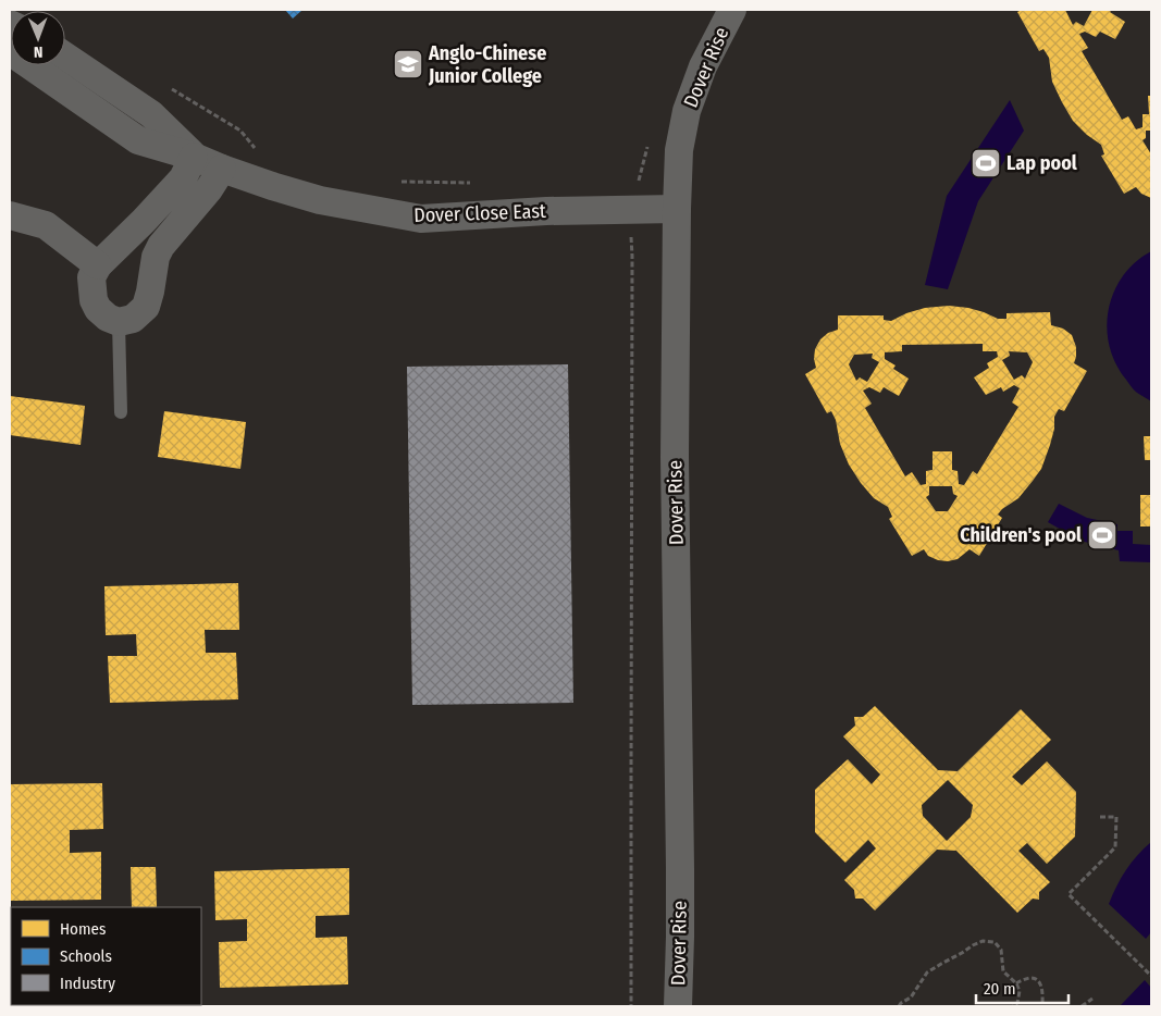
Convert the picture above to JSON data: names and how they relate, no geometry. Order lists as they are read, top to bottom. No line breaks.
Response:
{"streets":{"street":["Dover Rise","Dover Close East"]},"crossings":[["Dover Rise","Dover Close East"]],"places":{"school or university":["Anglo-Chinese Junior College"],"sports":["Lap pool","Children's pool"]},"legend":["Homes","Schools","Industry"],"scale_bar":"20 m","north":"bottom"}
